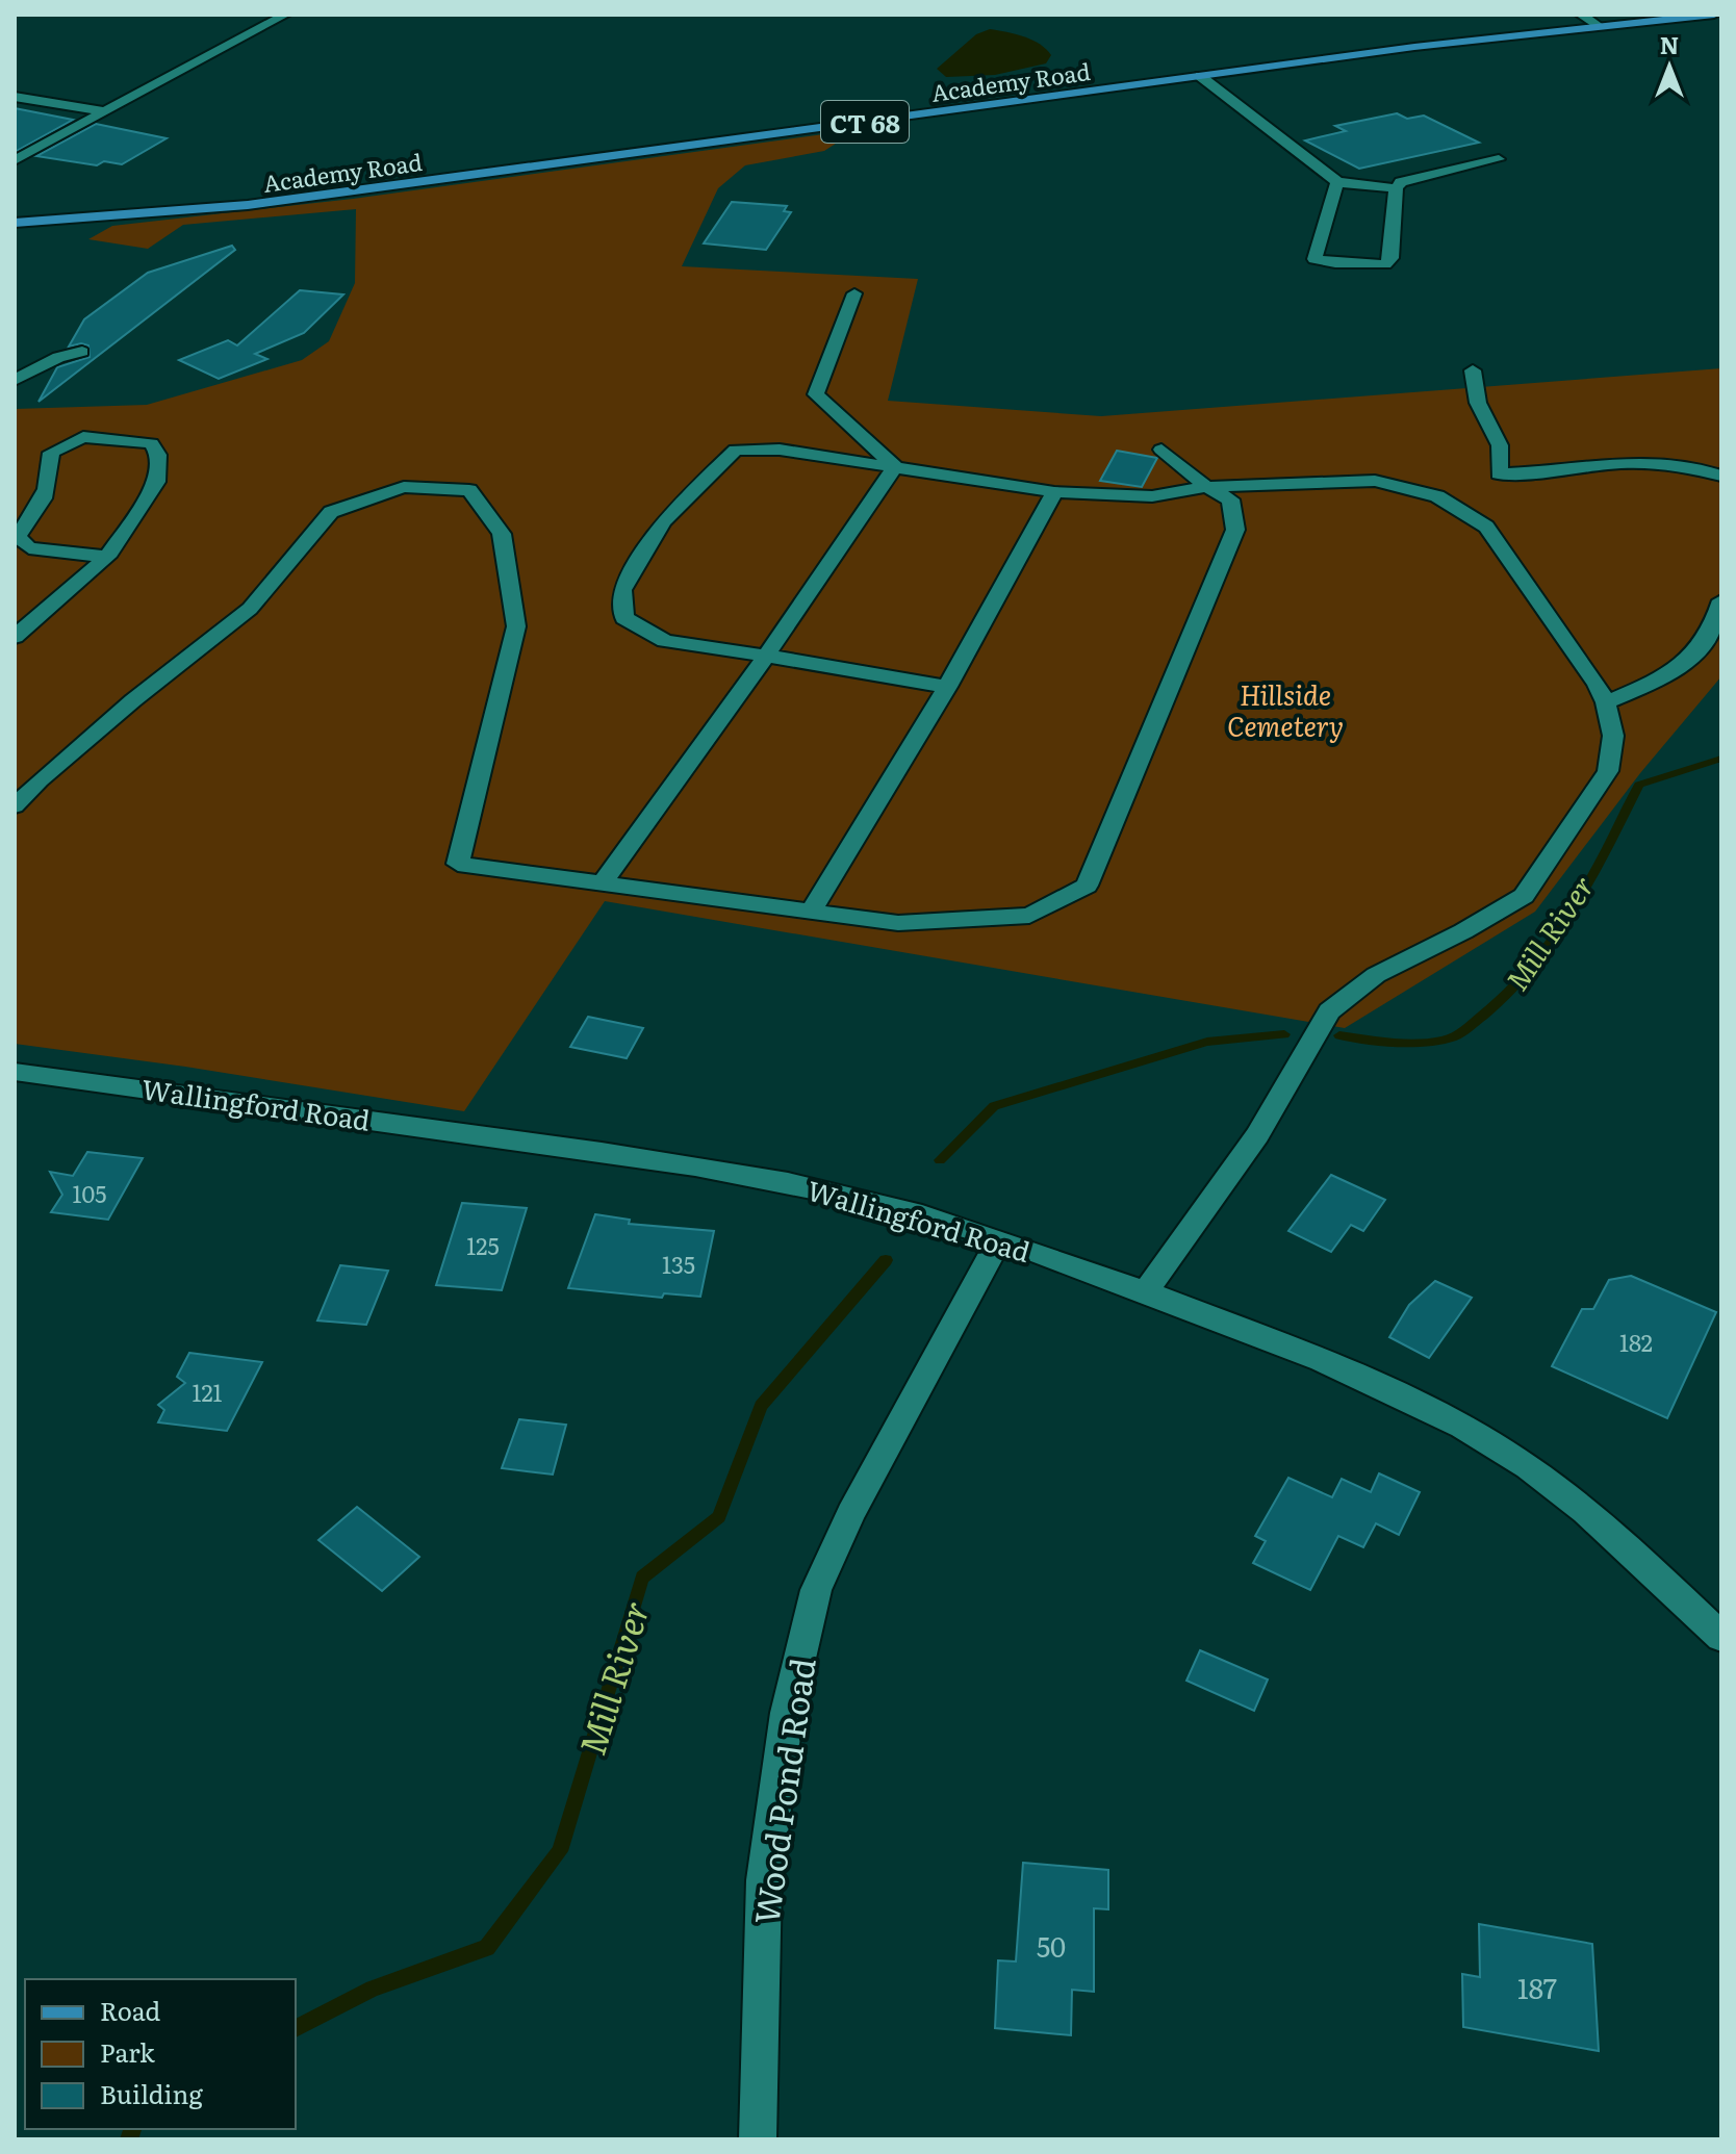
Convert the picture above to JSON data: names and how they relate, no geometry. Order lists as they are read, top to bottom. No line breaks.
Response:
{"streets":{"main road":["Academy Road","CT 68"],"street":["Wallingford Road","Wood Pond Road"]},"crossings":[["Wallingford Road","Wood Pond Road"]],"water":["Mill River"],"parks":["Hillside Cemetery"],"house_numbers":["105","125","135","182","121","50","187"],"legend":["Road","Park","Building"],"north":"top"}
